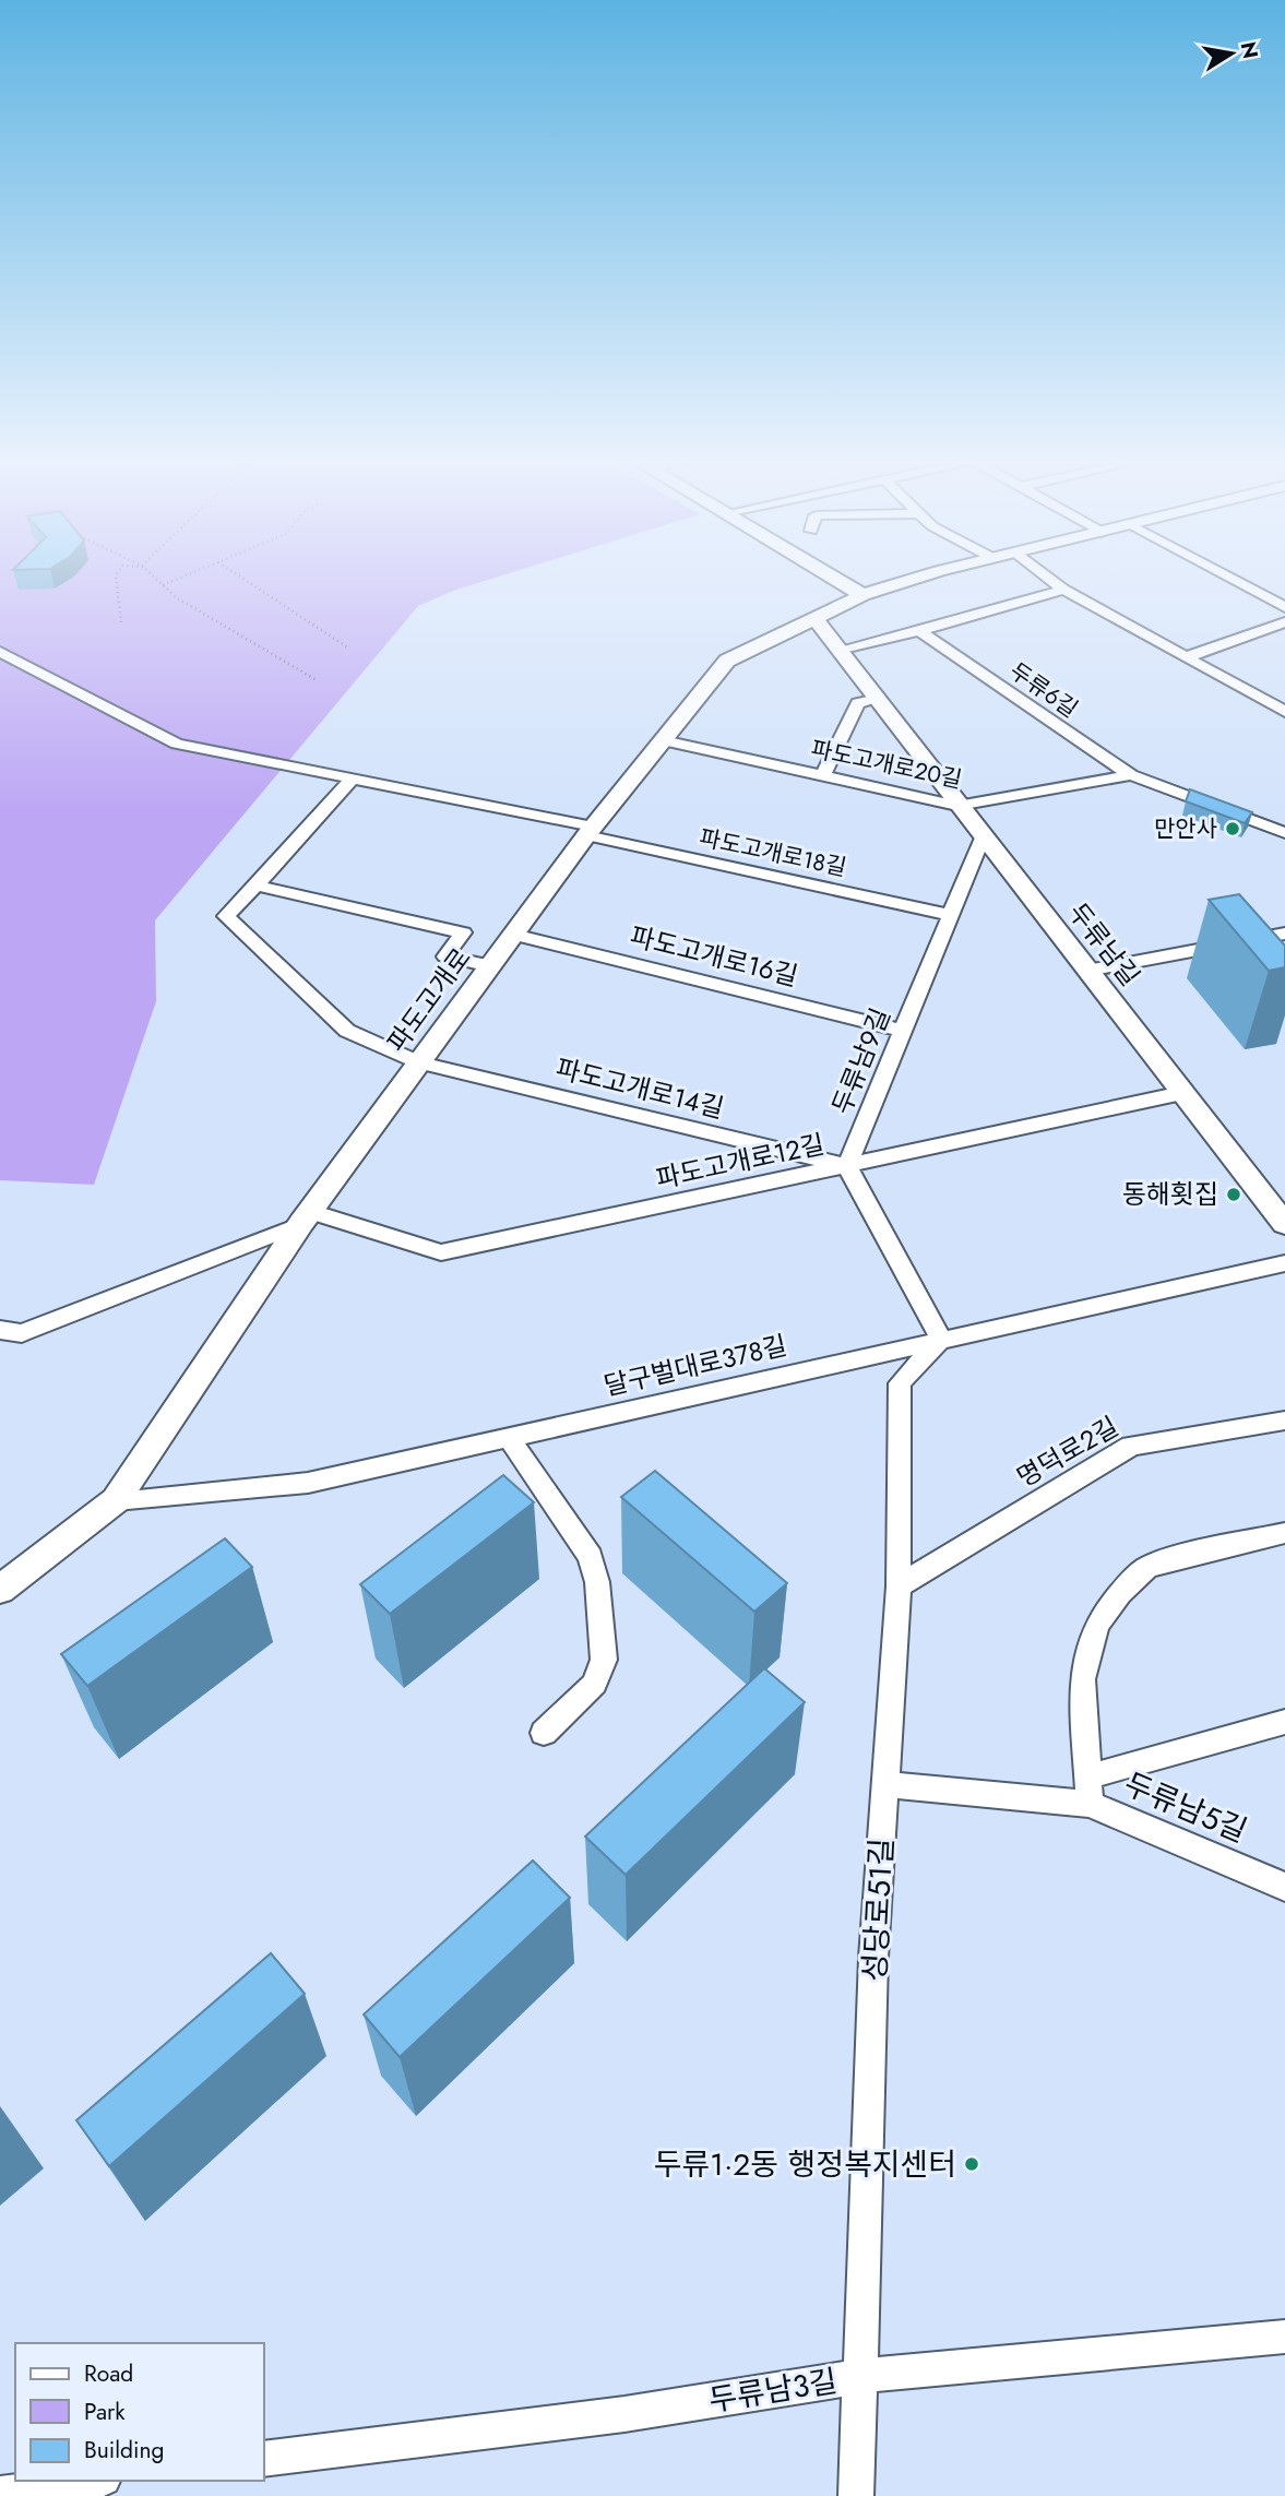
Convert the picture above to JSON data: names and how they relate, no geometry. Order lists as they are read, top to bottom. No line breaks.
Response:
{"streets":{"street":["두류6길","파도고개로20길","파도고개로18길","두류남길","파도고개로16길","파도고개로","두류남9길","파도고개로14길","파도고개로12길","달구벌대로378길","명덕로2길","두류남5길","성당로51길","두류남3길"]},"crossings":[["두류6길","파도고개로20길"],["파도고개로20길","두류남길"],["파도고개로20길","파도고개로"],["파도고개로18길","파도고개로"],["파도고개로18길","두류남9길"],["두류남길","파도고개로"],["두류남길","두류남9길"],["두류남길","파도고개로12길"],["파도고개로16길","파도고개로"],["파도고개로16길","두류남9길"],["파도고개로","파도고개로14길"],["파도고개로","파도고개로12길"],["파도고개로","달구벌대로378길"],["두류남9길","파도고개로14길"],["두류남9길","파도고개로12길"],["파도고개로14길","파도고개로12길"],["달구벌대로378길","성당로51길"],["명덕로2길","성당로51길"],["성당로51길","두류남3길"]],"places":["만안사","동해횟집","두류1·2동 행정복지센터"],"legend":["Road","Park","Building"],"north":"right"}
